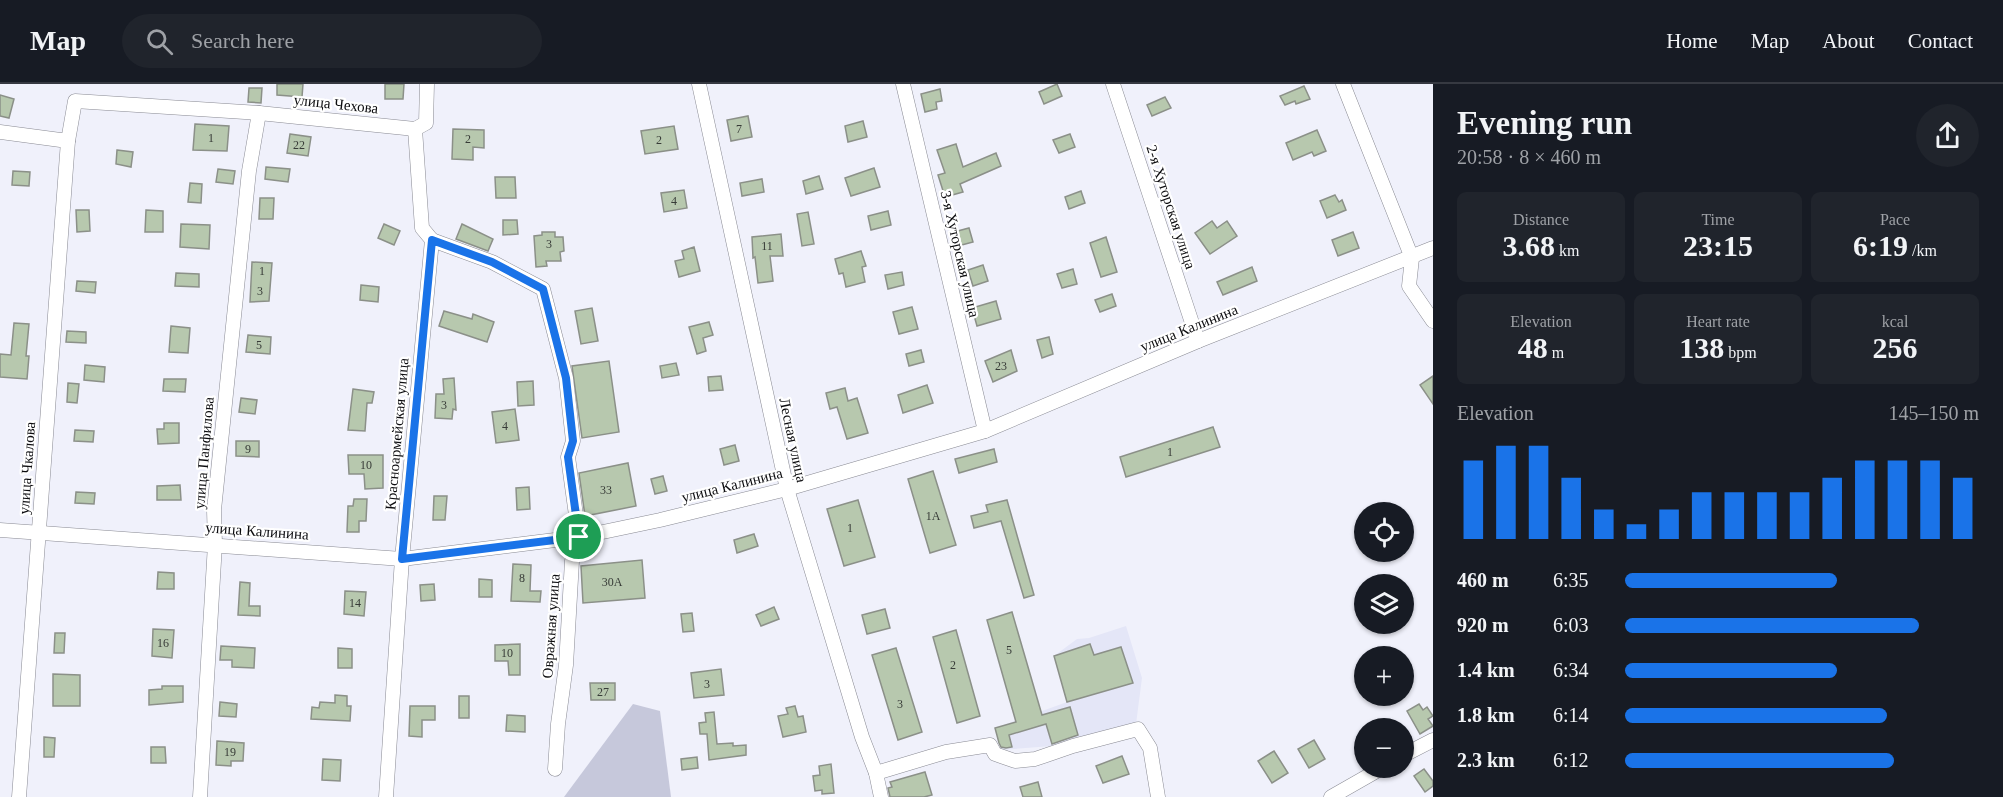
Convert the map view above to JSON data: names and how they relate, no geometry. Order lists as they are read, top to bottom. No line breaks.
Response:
{"streets":{"street":["улица Чехова","2-я Хуторская улица","3-я Хуторская улица","улица Калинина","Красноармейская улица","Лесная улица","улица Панфилова","улица Чкалова","Овражная улица"]},"crossings":[["улица Чехова","Красноармейская улица"],["улица Чехова","улица Панфилова"],["улица Чехова","улица Чкалова"],["2-я Хуторская улица","улица Калинина"],["3-я Хуторская улица","улица Калинина"],["улица Калинина","Красноармейская улица"],["улица Калинина","Лесная улица"],["улица Калинина","улица Панфилова"],["улица Калинина","улица Чкалова"],["улица Калинина","Овражная улица"],["Красноармейская улица","Овражная улица"]],"house_numbers":["7","1","2","2","22","4","3","11","1","3","5","23","3","4","9","1","10","33","1А","1","8","30А","14","16","5","10","2","3","27","3","19"],"page":{"header":"Map","search":"Search here","nav":["Home","Map","About","Contact"],"heading":["Evening run","20:58 · 8 × 460 m"],"stats":[["Distance","3.68 km"],["Time","23:15"],["Pace","6:19 /km"],["Elevation","48 m"],["Heart rate","138 bpm"],["kcal","256"]],"chart":["Elevation","145–150 m"],"map_buttons":["+","−"],"list":[{"name":"460 m","note":"6:35"},{"name":"920 m","note":"6:03"},{"name":"1.4 km","note":"6:34"},{"name":"1.8 km","note":"6:14"},{"name":"2.3 km","note":"6:12"}]}}
